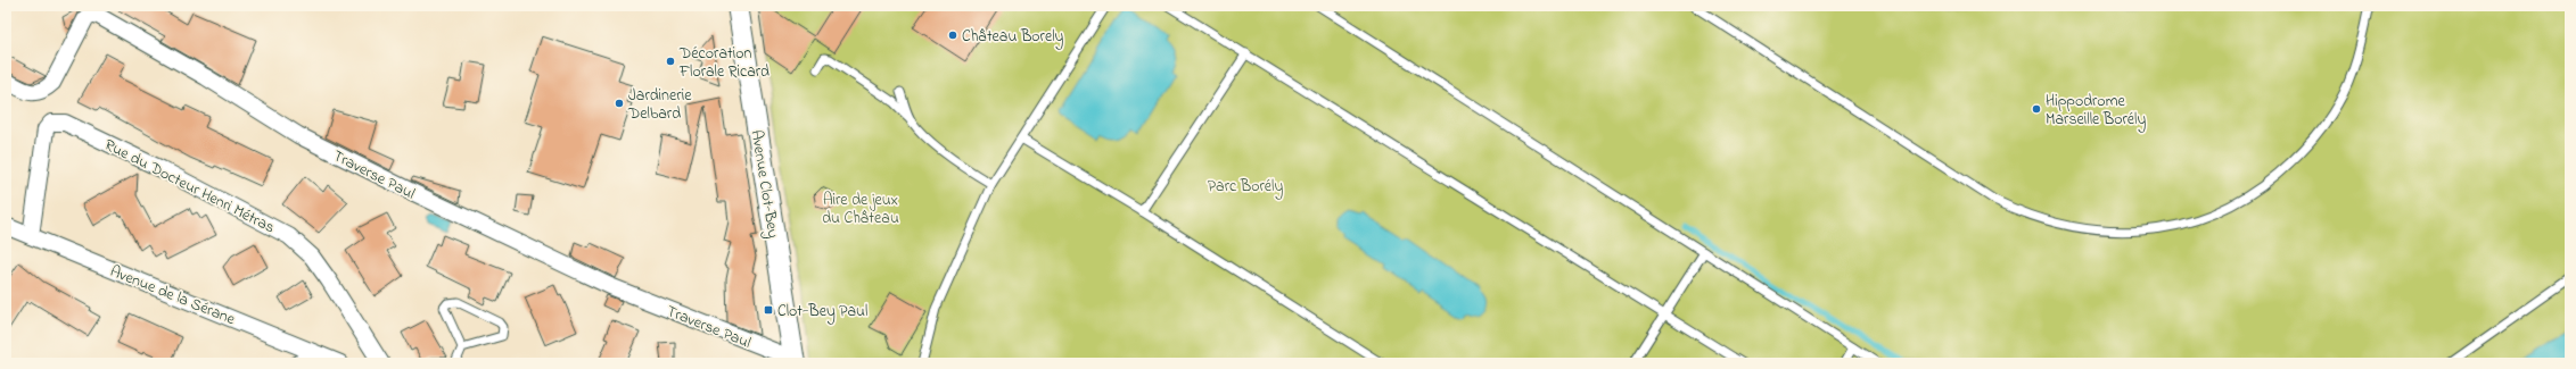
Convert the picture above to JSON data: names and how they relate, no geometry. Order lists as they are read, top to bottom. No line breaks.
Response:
{"streets":{"street":["Traverse Paul","Avenue Clot-Bey","Rue du Docteur Henri Métras","Avenue de la Sérane"]},"crossings":[["Traverse Paul","Avenue Clot-Bey"],["Rue du Docteur Henri Métras","Avenue de la Sérane"]],"parks":["Parc Borély","Aire de jeux du Château"],"places":{"other":["Château Borely","Décoration Florale Ricard","Jardinerie Delbard","Hippodrome Marseille Borély"],"transit":["Clot-Bey Paul"]}}
